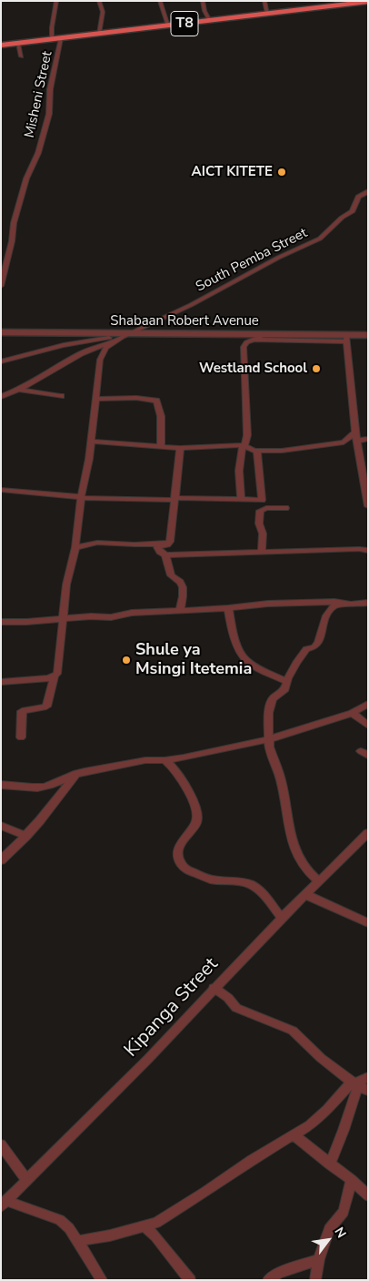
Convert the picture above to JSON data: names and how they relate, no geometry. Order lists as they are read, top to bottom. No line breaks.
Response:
{"streets":{"highway":["T8"],"street":["Misheni Street","South Pemba Street","Shabaan Robert Avenue","Kipanga Street"]},"crossings":[["T8","Misheni Street"],["South Pemba Street","Shabaan Robert Avenue"]],"places":["AICT KITETE","Westland School","Shule ya Msingi Itetemia"],"north":"top right"}
